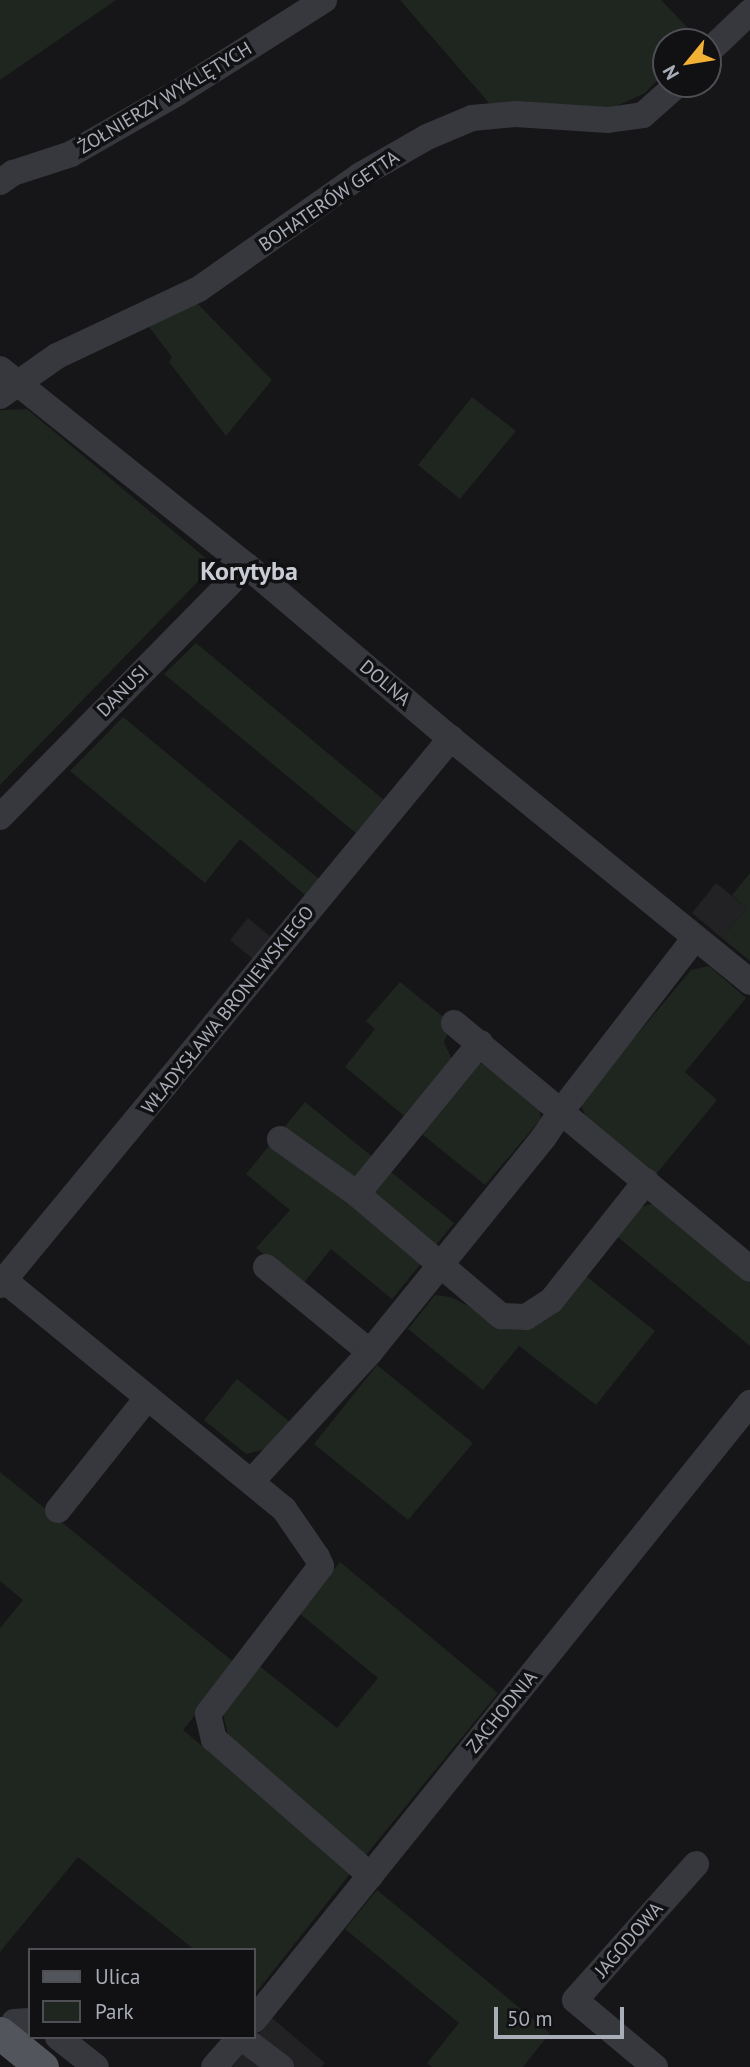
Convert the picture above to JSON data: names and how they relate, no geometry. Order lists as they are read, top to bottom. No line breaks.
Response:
{"streets":{"street":["ŻOŁNIERZY WYKLĘTYCH","BOHATERÓW GETTA","DOLNA","DANUSI","WŁADYSŁAWA BRONIEWSKIEGO","ZACHODNIA","JAGODOWA"]},"crossings":[["BOHATERÓW GETTA","DOLNA"],["DOLNA","DANUSI"],["DOLNA","WŁADYSŁAWA BRONIEWSKIEGO"],["WŁADYSŁAWA BRONIEWSKIEGO","ZACHODNIA"]],"districts":["Korytyba"],"legend":["Ulica","Park"],"scale_bar":"50 m","north":"bottom left"}
